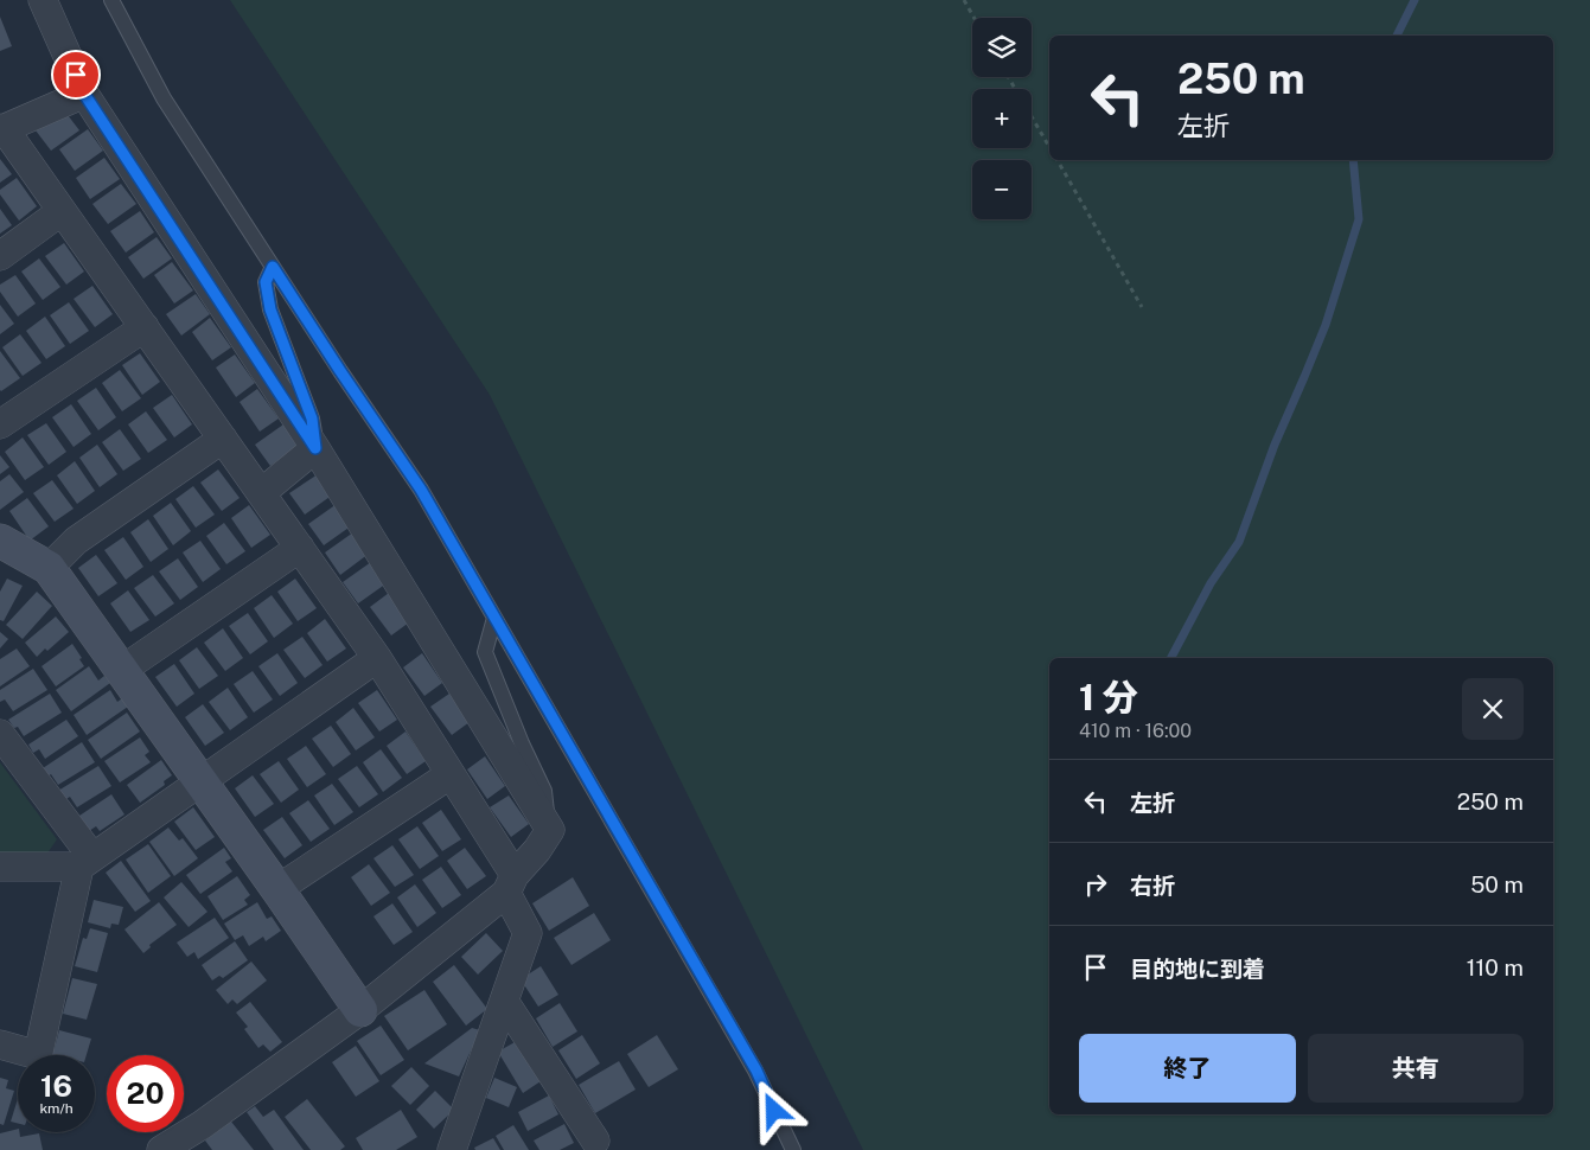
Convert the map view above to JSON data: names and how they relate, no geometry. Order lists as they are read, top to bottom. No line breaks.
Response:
{"page":{"map_buttons":["+","−"],"turn":["250 m","左折"],"heading":["1 分","410 m · 16:00"],"list":[{"name":"左折","value":"250 m"},{"name":"右折","value":"50 m"},{"name":"目的地に到着","value":"110 m"}],"buttons":["終了","共有"],"speed":"16 km/h","limit":"20"}}
